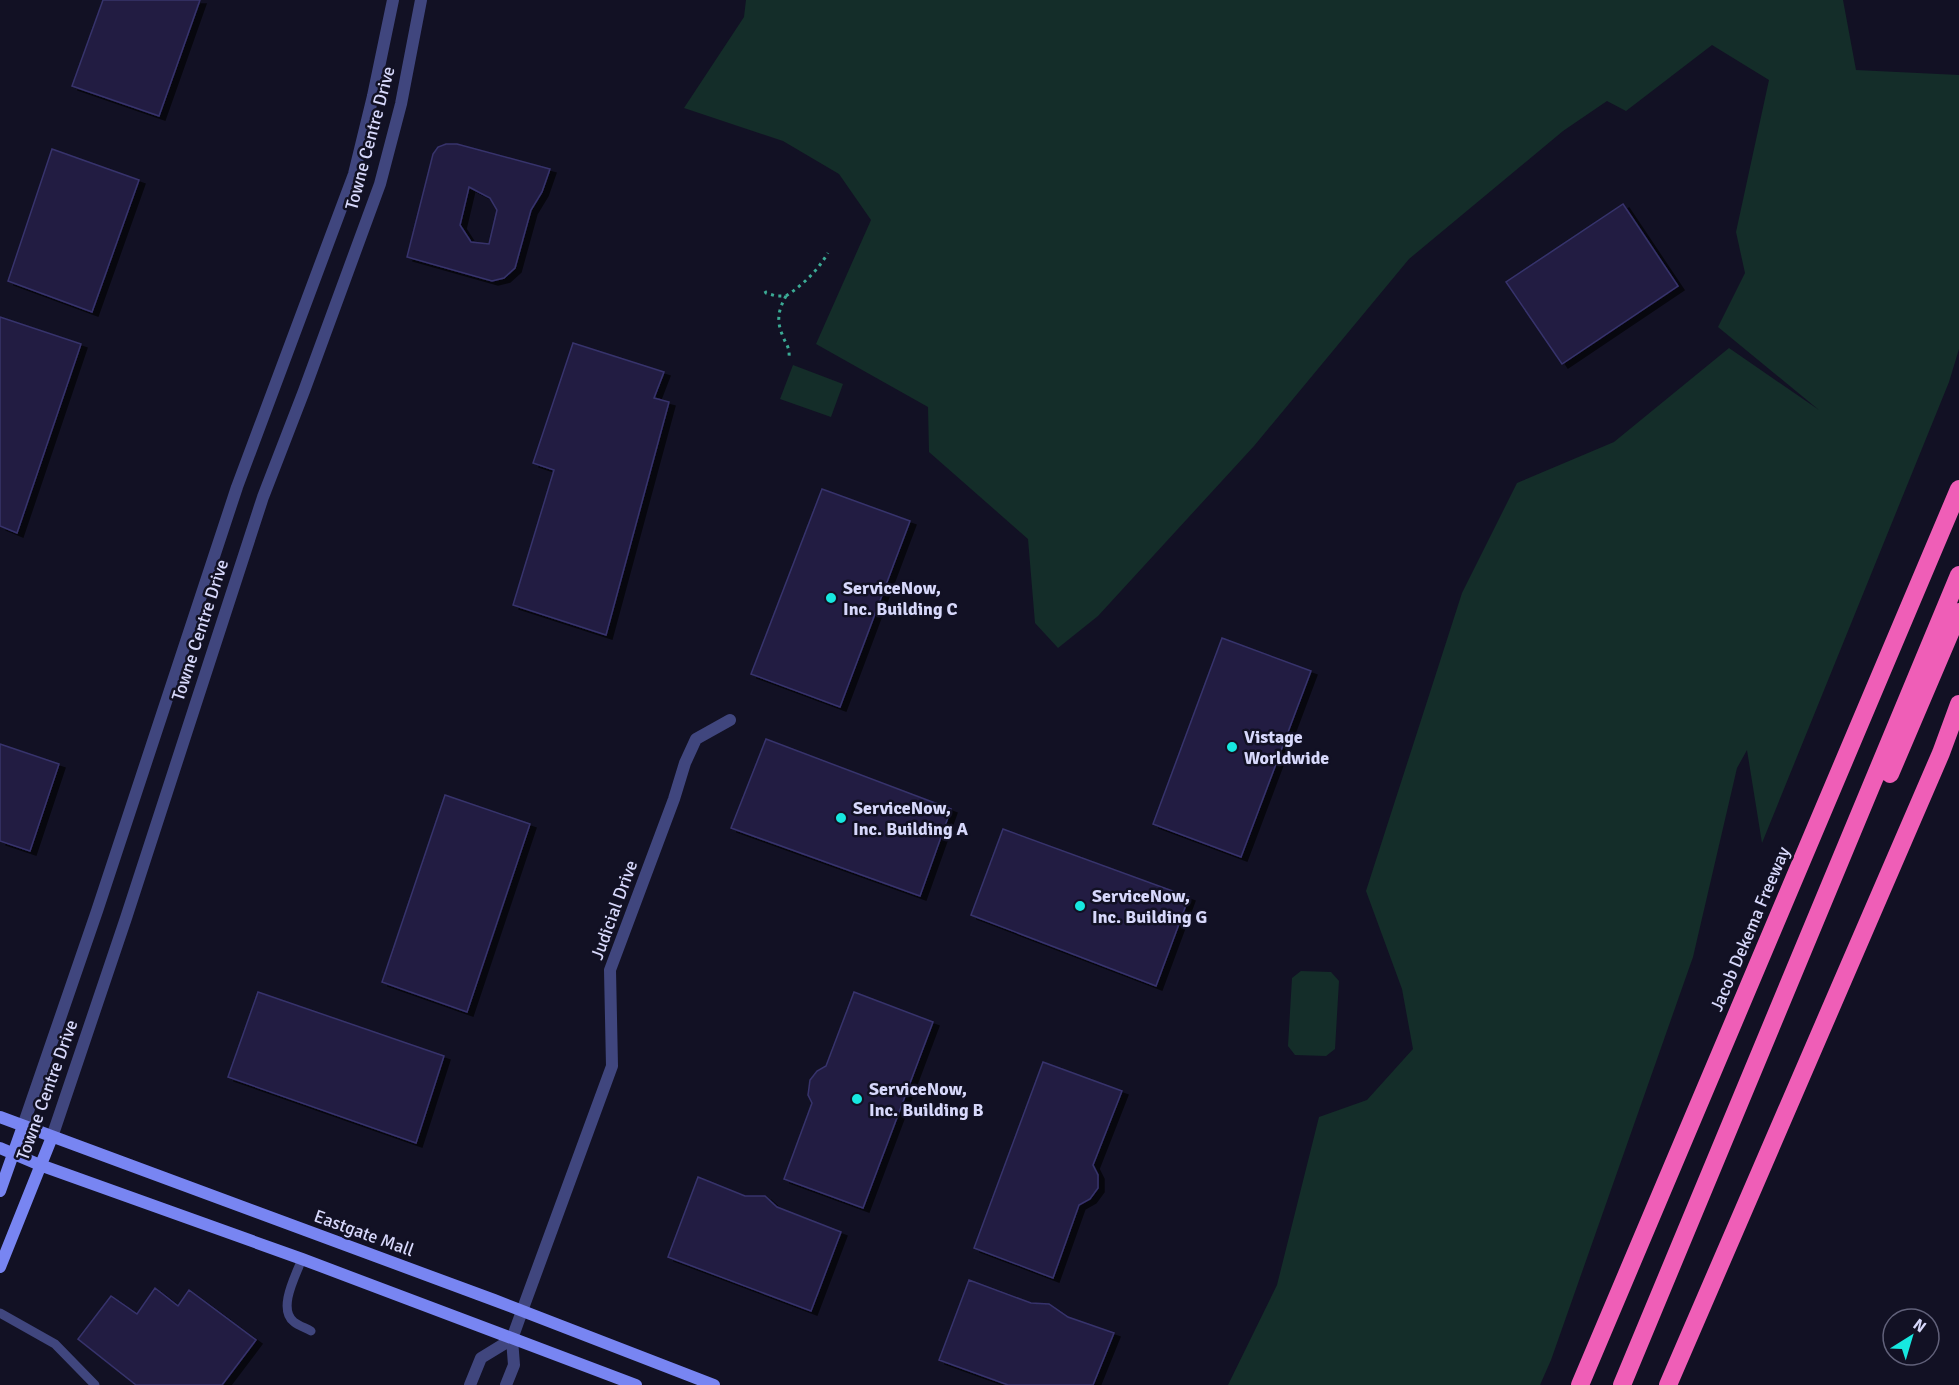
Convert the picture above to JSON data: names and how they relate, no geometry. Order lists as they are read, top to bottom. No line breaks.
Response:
{"streets":{"highway":["Jacob Dekema Freeway"],"main road":["Towne Centre Drive","Eastgate Mall"],"street":["Judicial Drive"]},"crossings":[["Towne Centre Drive","Eastgate Mall"],["Judicial Drive","Eastgate Mall"]],"places":["ServiceNow, Inc. Building C","Vistage Worldwide","ServiceNow, Inc. Building A","ServiceNow, Inc. Building G","ServiceNow, Inc. Building B"],"north":"top right"}
